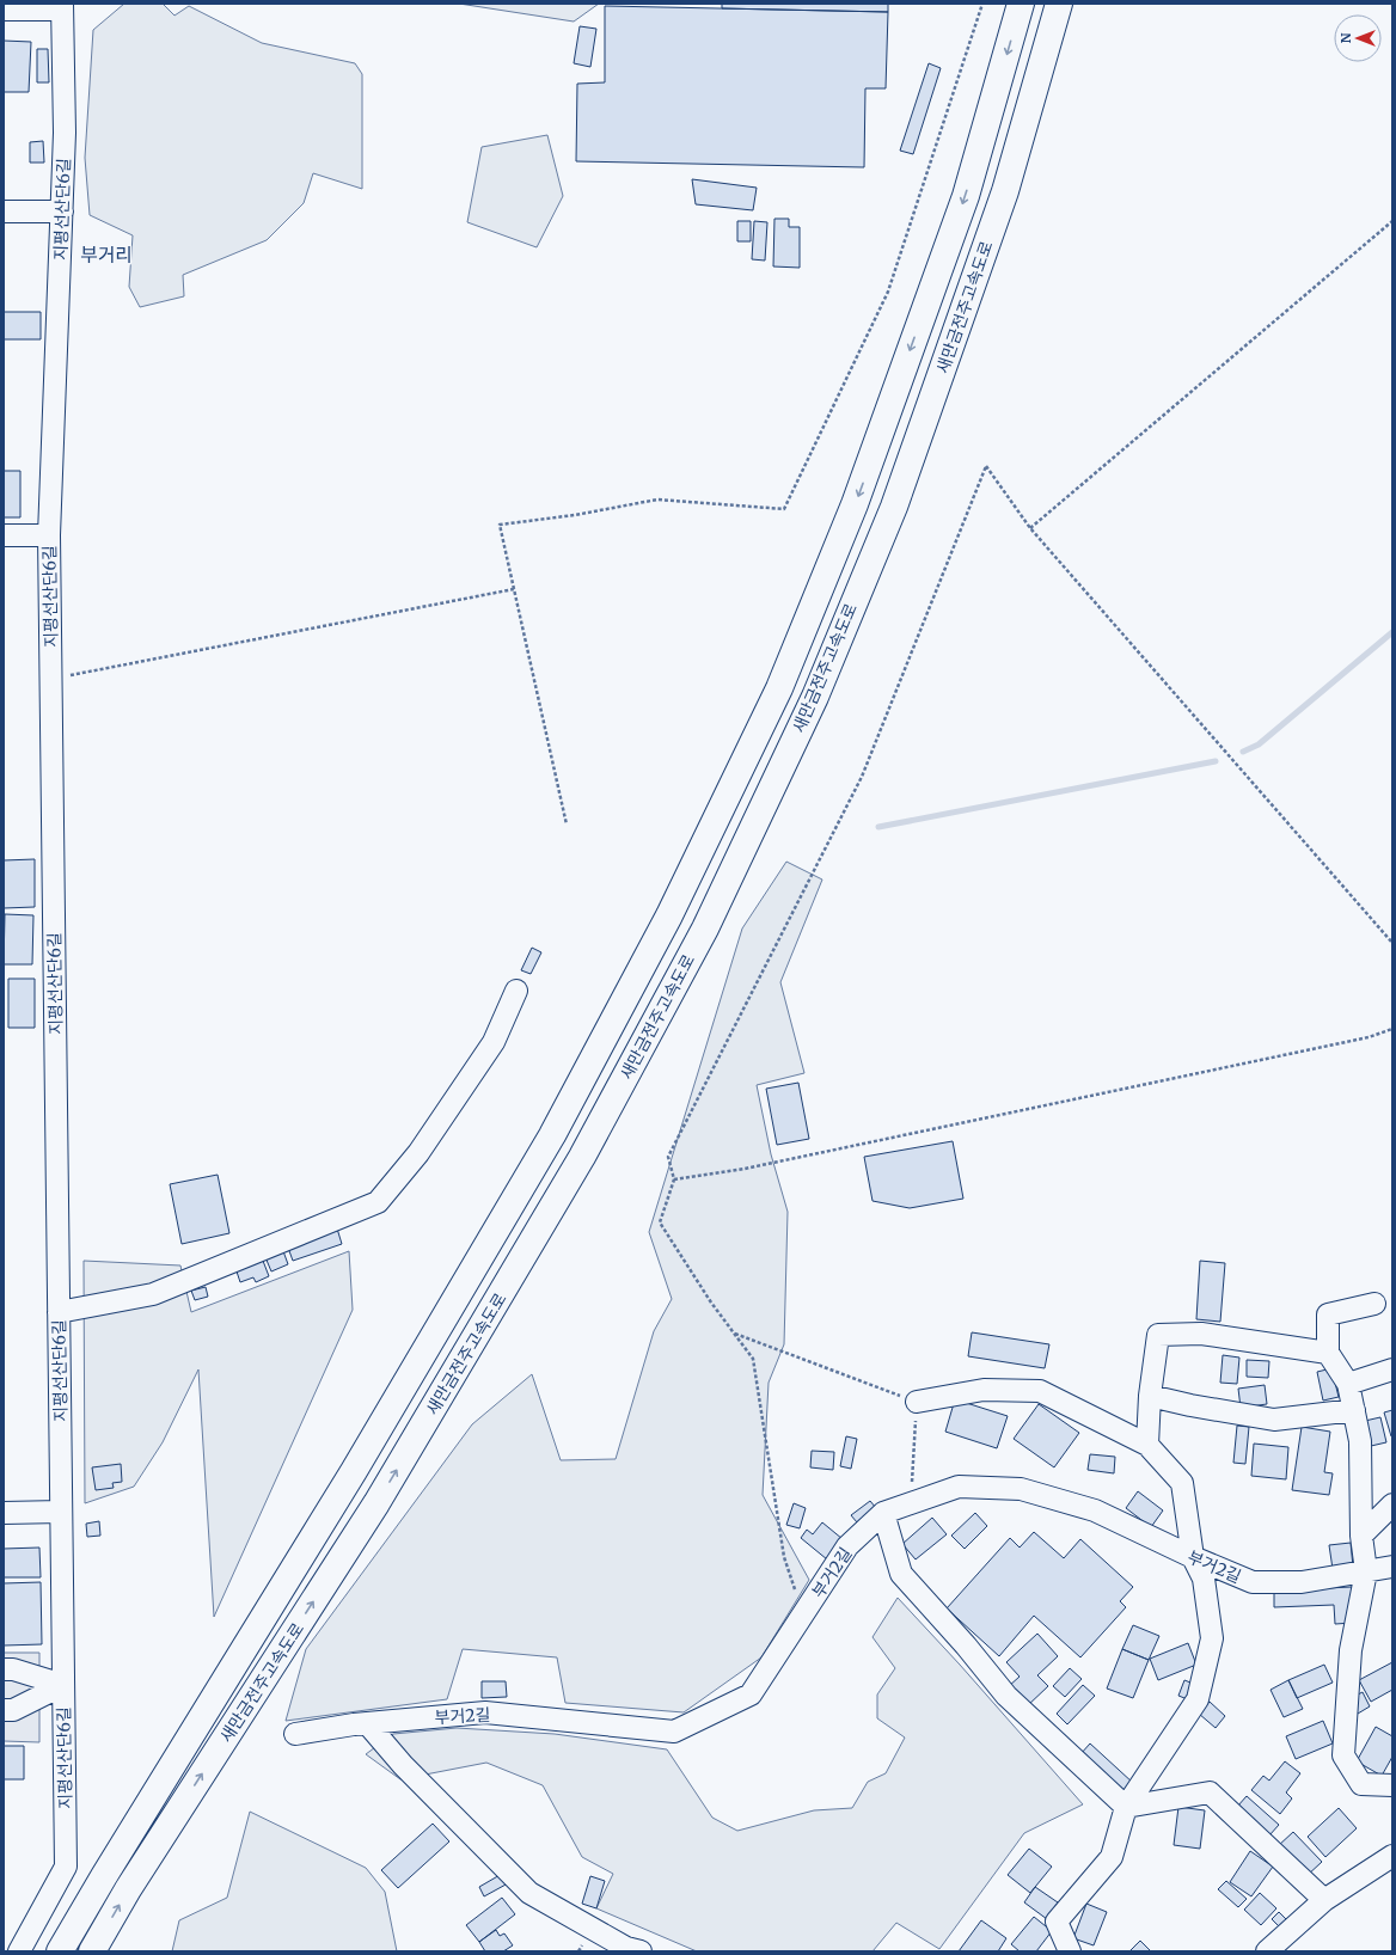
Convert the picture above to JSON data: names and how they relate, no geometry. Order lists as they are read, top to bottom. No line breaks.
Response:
{"streets":{"highway":["새만금전주고속도로"],"street":["지평선산단6길","부거2길"]},"districts":["부거리"],"north":"left"}
